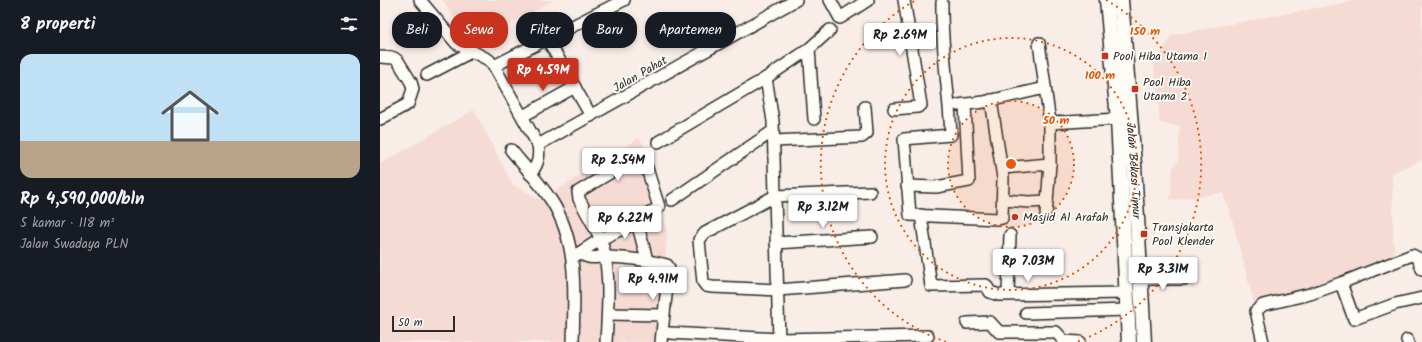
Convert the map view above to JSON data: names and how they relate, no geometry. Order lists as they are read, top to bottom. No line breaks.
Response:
{"streets":{"main road":["Jalan Bekasi Timur"],"street":["Jalan Pahat"]},"places":{"transit":["Pool Hiba Utama 1","Pool Hiba Utama 2","Transjakarta Pool Klender"],"other":["Masjid Al Arafah"]},"scale_bar":"50 m","page":{"heading":"8 properti","chip":["Beli","Sewa","Filter","Baru","Apartemen"],"price":["Rp 2.69M","Rp 4.59M","Rp 2.54M","Rp 3.12M","Rp 6.22M","Rp 7.03M","Rp 3.31M","Rp 4.91M"],"list":[{"name":"Rp 4,590,000/bln","note":"5 kamar · 118 m² · Jalan Swadaya PLN"}],"scale":"50 m"},"rings":["150 m","100 m","50 m"]}
